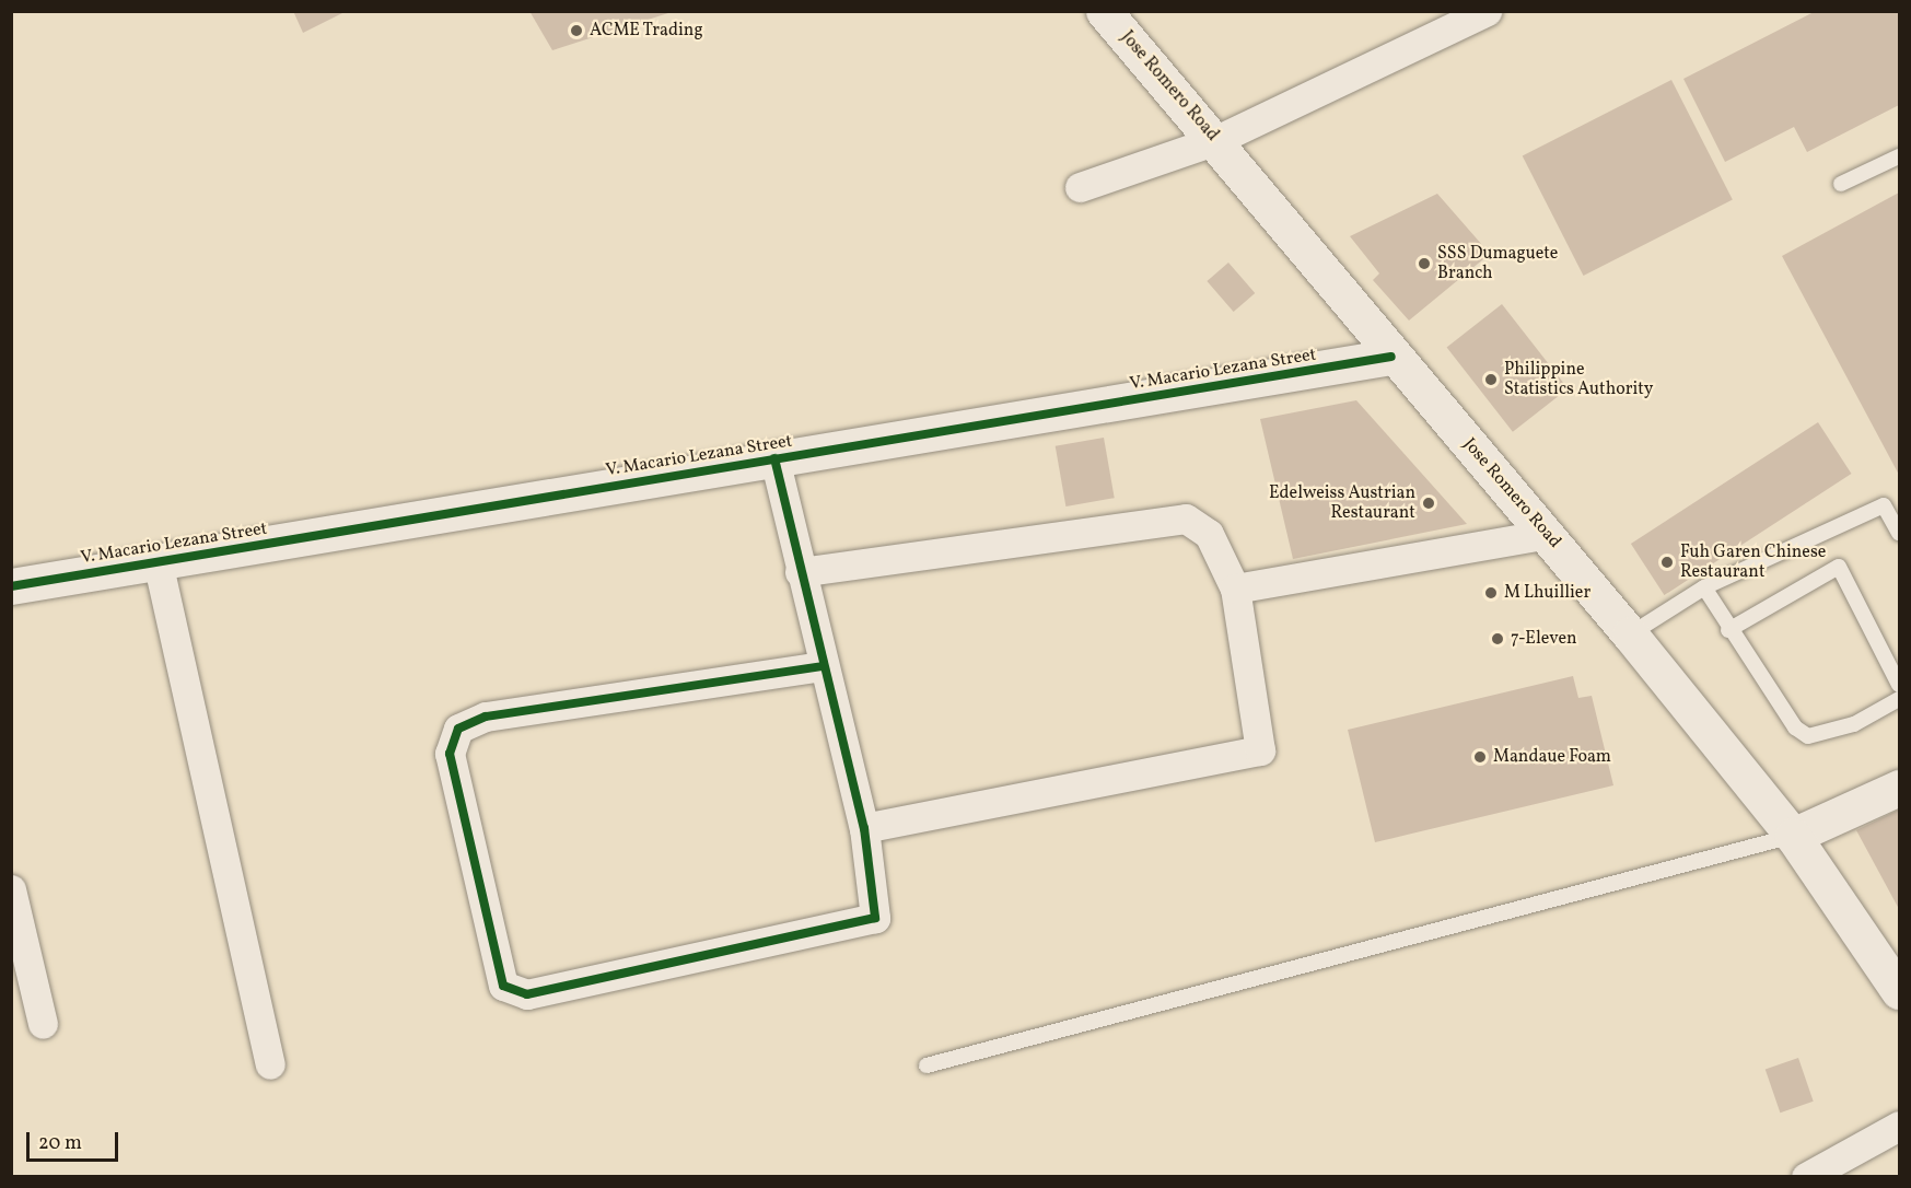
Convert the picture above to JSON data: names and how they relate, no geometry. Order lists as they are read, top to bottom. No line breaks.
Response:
{"streets":{"street":["Jose Romero Road","V. Macario Lezana Street"]},"crossings":[["Jose Romero Road","V. Macario Lezana Street"]],"places":["ACME Trading","SSS Dumaguete Branch","Philippine Statistics Authority","Edelweiss Austrian Restaurant","Fuh Garen Chinese Restaurant","M Lhuillier","7-Eleven","Mandaue Foam"],"scale_bar":"20 m"}
